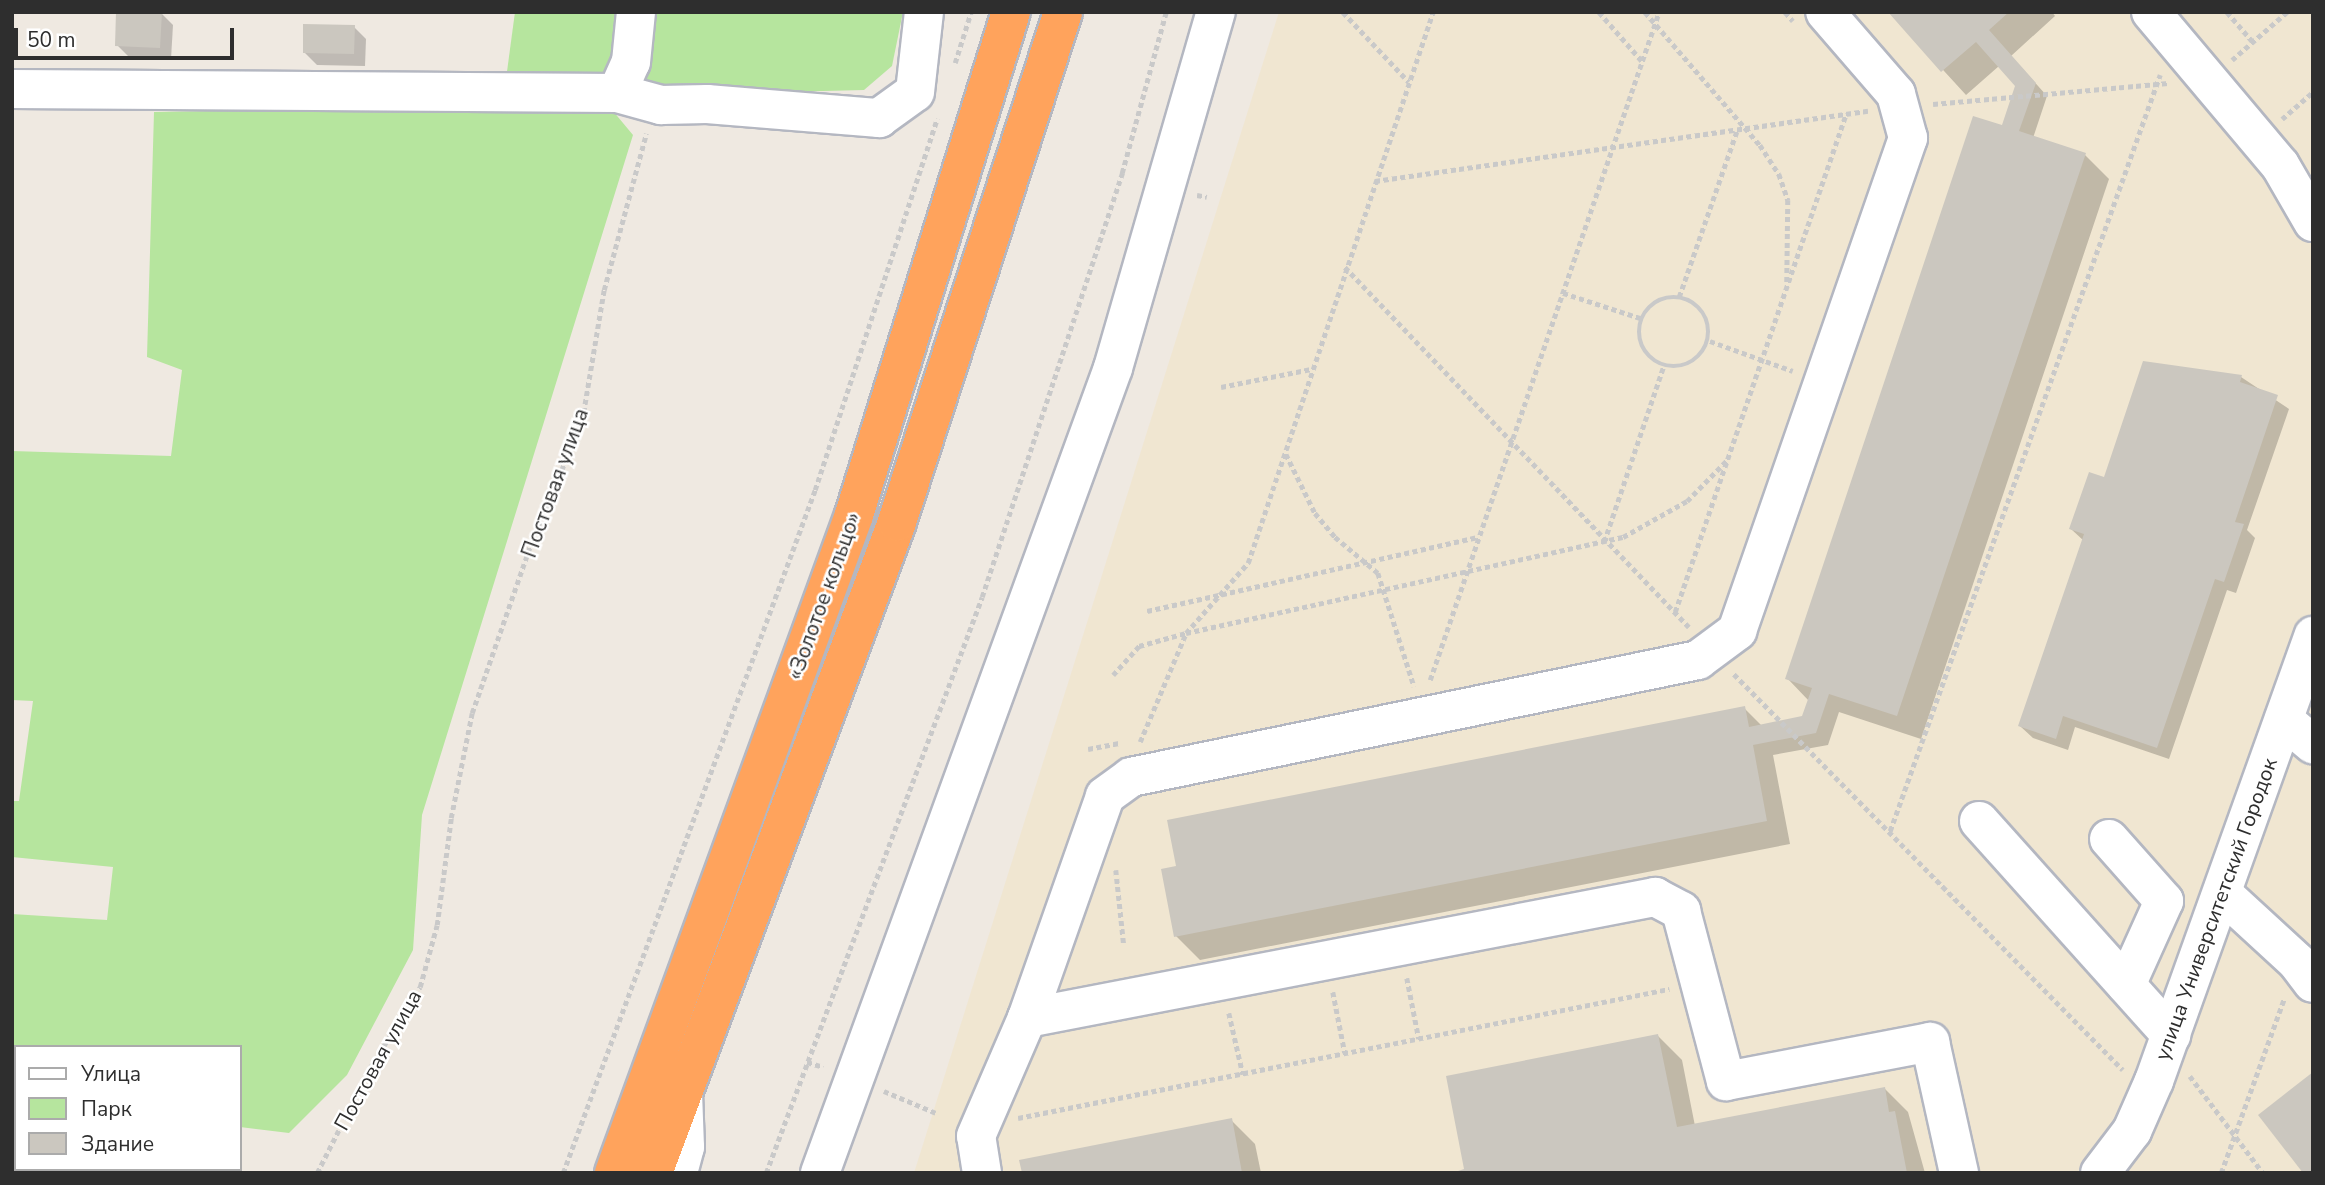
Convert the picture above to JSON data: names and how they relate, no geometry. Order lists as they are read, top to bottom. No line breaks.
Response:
{"streets":{"highway":["«Золотое кольцо»"],"street":["улица Университетский Городок"],"path":["Постовая улица"]},"legend":["Улица","Парк","Здание"],"scale_bar":"50 m"}
